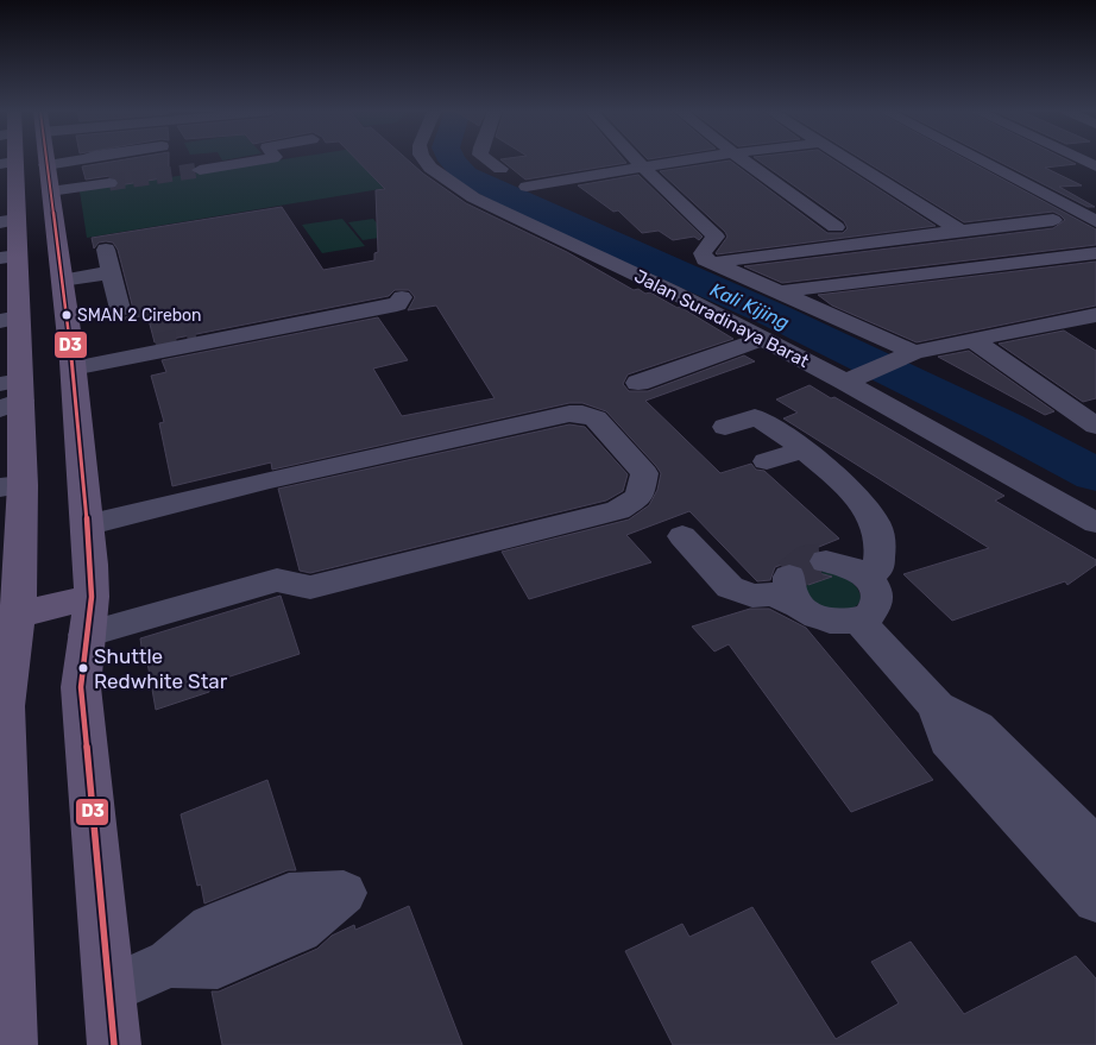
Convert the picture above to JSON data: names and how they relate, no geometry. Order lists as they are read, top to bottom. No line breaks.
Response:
{"streets":{"street":["Jalan Suradinaya Barat"]},"water":["Kali Kijing"],"places":["SMAN 2 Cirebon","Shuttle Redwhite Star"],"lines":["transit line D3"]}
